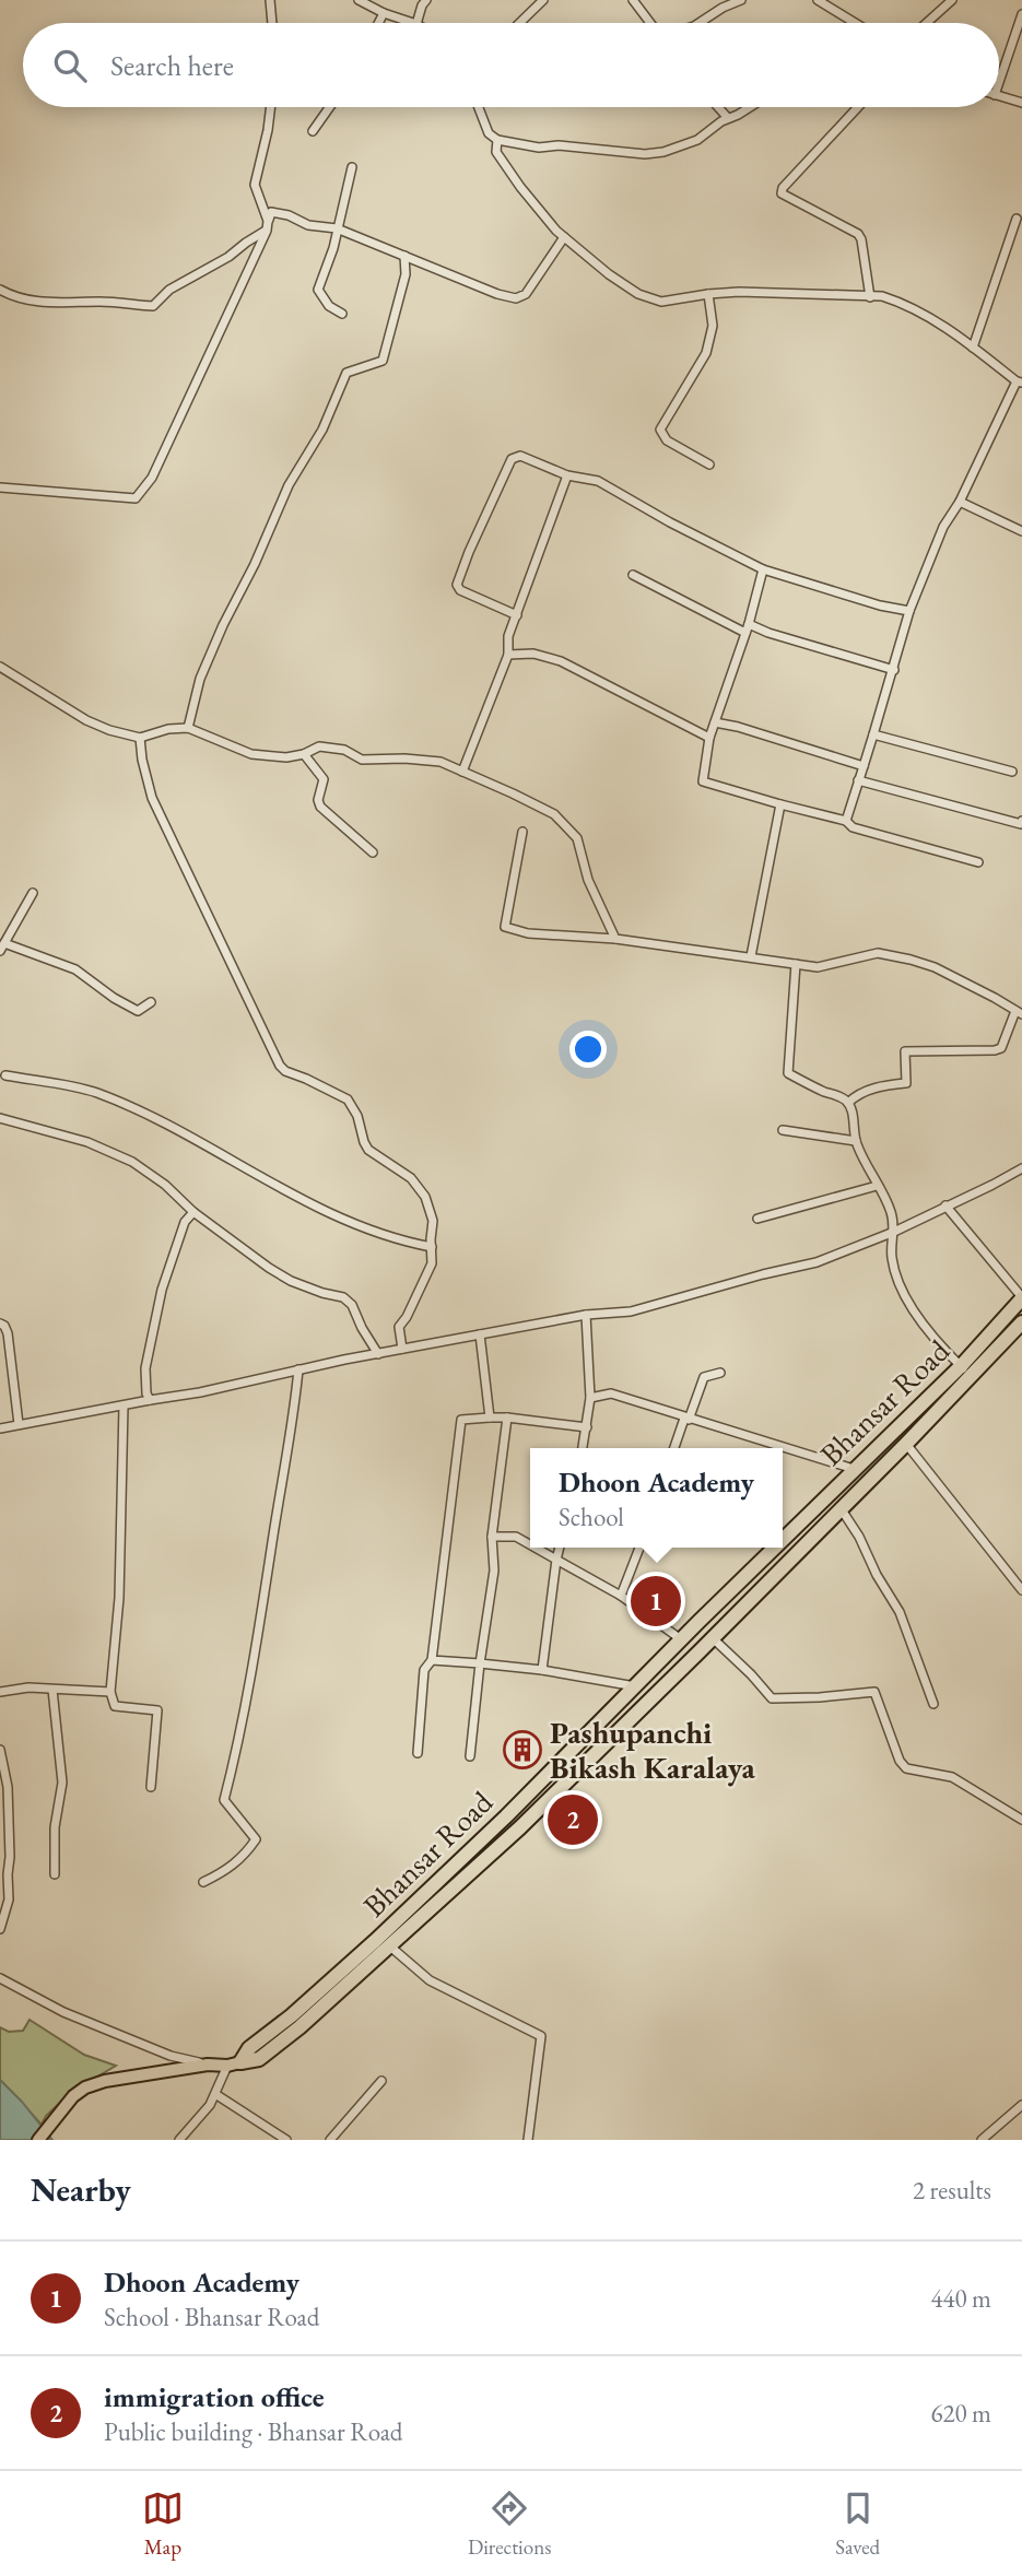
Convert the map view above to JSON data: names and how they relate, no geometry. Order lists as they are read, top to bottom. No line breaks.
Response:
{"streets":{"highway":["Bhansar Road"]},"places":{"building":["Pashupanchi Bikash Karalaya"]},"page":{"search":"Search here","popup":["Dhoon Academy","School"],"pins":["1","2"],"heading":["Nearby","2 results"],"list":[{"mark":"1","name":"Dhoon Academy","note":"School · Bhansar Road","value":"440 m"},{"mark":"2","name":"immigration office","note":"Public building · Bhansar Road","value":"620 m"}],"nav":["Map","Directions","Saved"]}}
